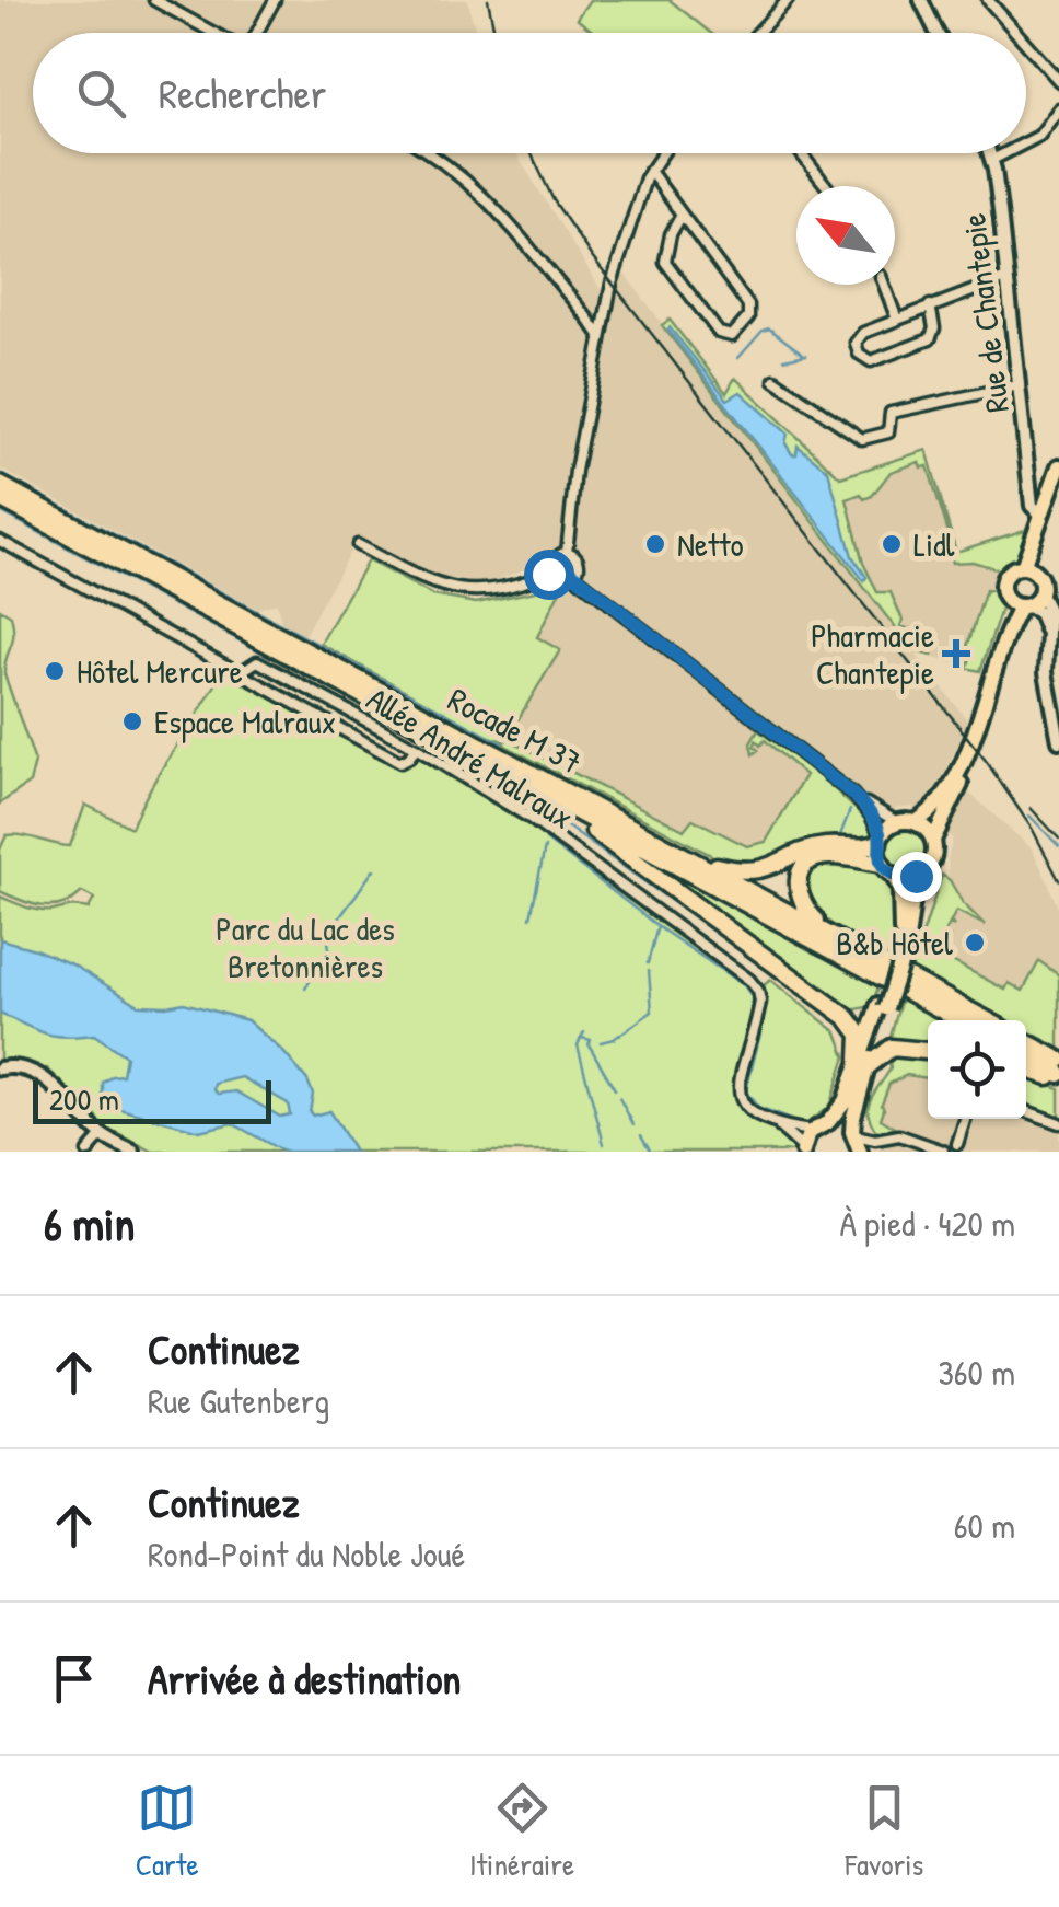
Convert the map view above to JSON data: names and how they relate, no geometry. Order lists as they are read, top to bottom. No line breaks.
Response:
{"streets":{"highway":["Rocade M 37"],"street":["Rue de Chantepie","Allée André Malraux"]},"parks":["Parc du Lac des Bretonnières"],"places":{"other":["Netto","Lidl","Hôtel Mercure","Espace Malraux","B&b Hôtel"],"health":["Pharmacie Chantepie"]},"scale_bar":"200 m","north":"top left","page":{"search":"Rechercher","scale":"200 m","heading":["6 min","À pied · 420 m"],"list":[["Continuez","Rue Gutenberg","360 m"],["Continuez","Rond-Point du Noble Joué","60 m"],"Arrivée à destination"],"nav":["Carte","Itinéraire","Favoris"]}}
